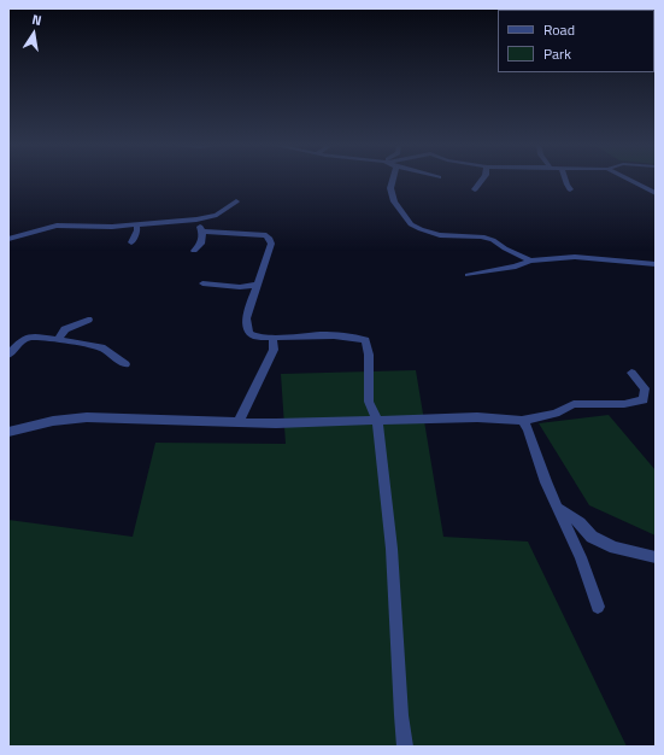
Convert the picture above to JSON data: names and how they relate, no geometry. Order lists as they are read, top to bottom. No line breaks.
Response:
{"legend":["Road","Park"],"north":"top"}
